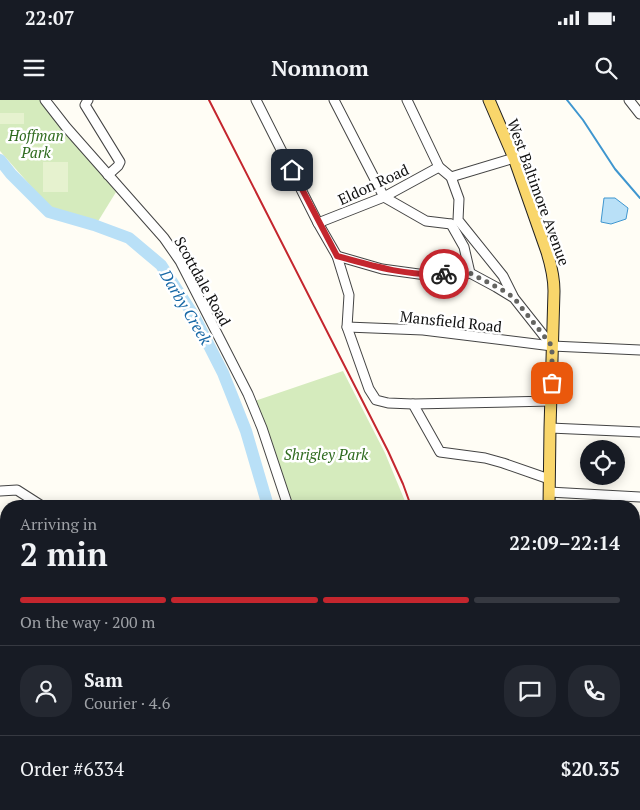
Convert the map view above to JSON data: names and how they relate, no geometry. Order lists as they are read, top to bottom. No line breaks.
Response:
{"streets":{"main road":["West Baltimore Avenue"],"street":["Eldon Road","Scottdale Road","Mansfield Road"]},"crossings":[["West Baltimore Avenue","Mansfield Road"]],"water":["Darby Creek"],"parks":["Hoffman Park","Shrigley Park"],"page":{"status":"22:07","header":"Nomnom","heading":["2 min","Arriving in","22:09–22:14"],"panel":["Sam","Courier · 4.6","Order #6334","$20.35"],"bar":"On the way · 200 m"}}
